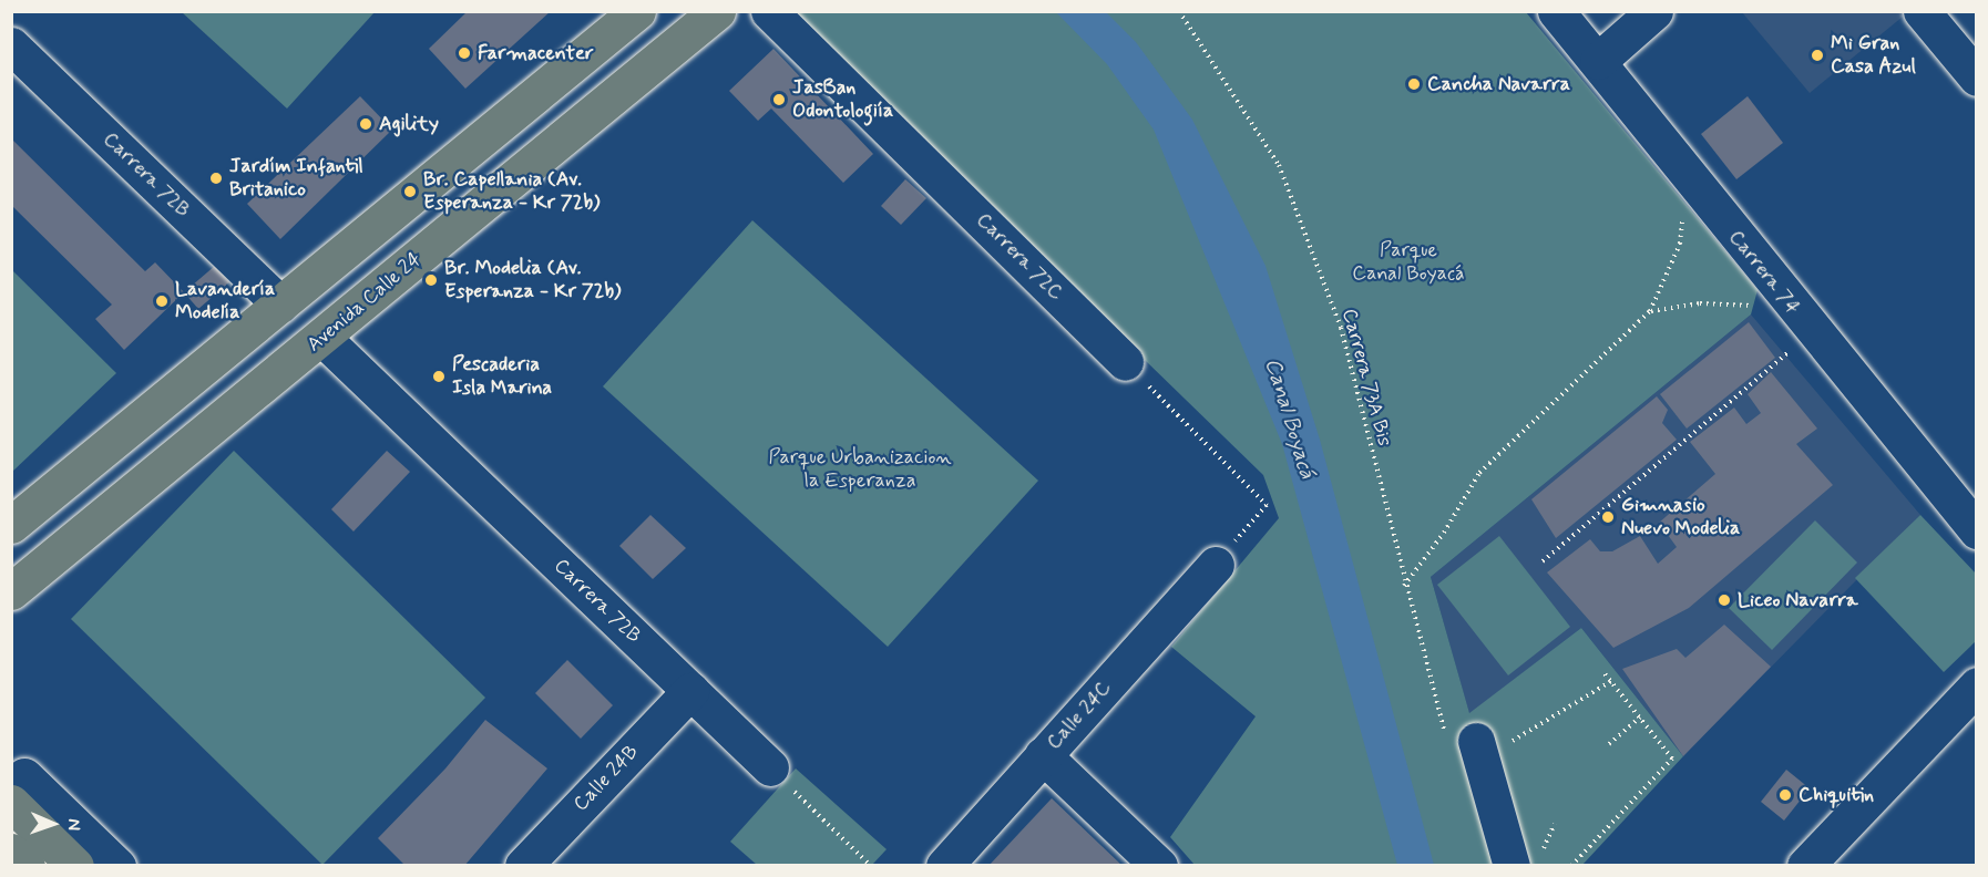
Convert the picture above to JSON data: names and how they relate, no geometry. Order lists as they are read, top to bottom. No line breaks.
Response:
{"streets":{"main road":["Avenida Calle 24"],"street":["Carrera 72B","Carrera 72C","Carrera 74","Calle 24C","Calle 24B"],"path":["Carrera 73A Bis"]},"crossings":[["Carrera 72B","Avenida Calle 24"],["Carrera 72B","Calle 24B"]],"water":["Canal Boyacá"],"parks":["Parque Canal Boyacá","Parque Urbanizacion la Esperanza"],"places":["Farmacenter","Mi Gran Casa Azul","Cancha Navarra","JasBan Odontologiía","Agility","Jardím Infantil Britanico","Br. Capellania (Av. Esperanza - Kr 72b)","Br. Modelia (Av. Esperanza - Kr 72b)","Lavandería Modelía","Pescaderia Isla Marina","Gimnasio Nuevo Modelia","Liceo Navarra","Chiquitin"],"north":"right"}
